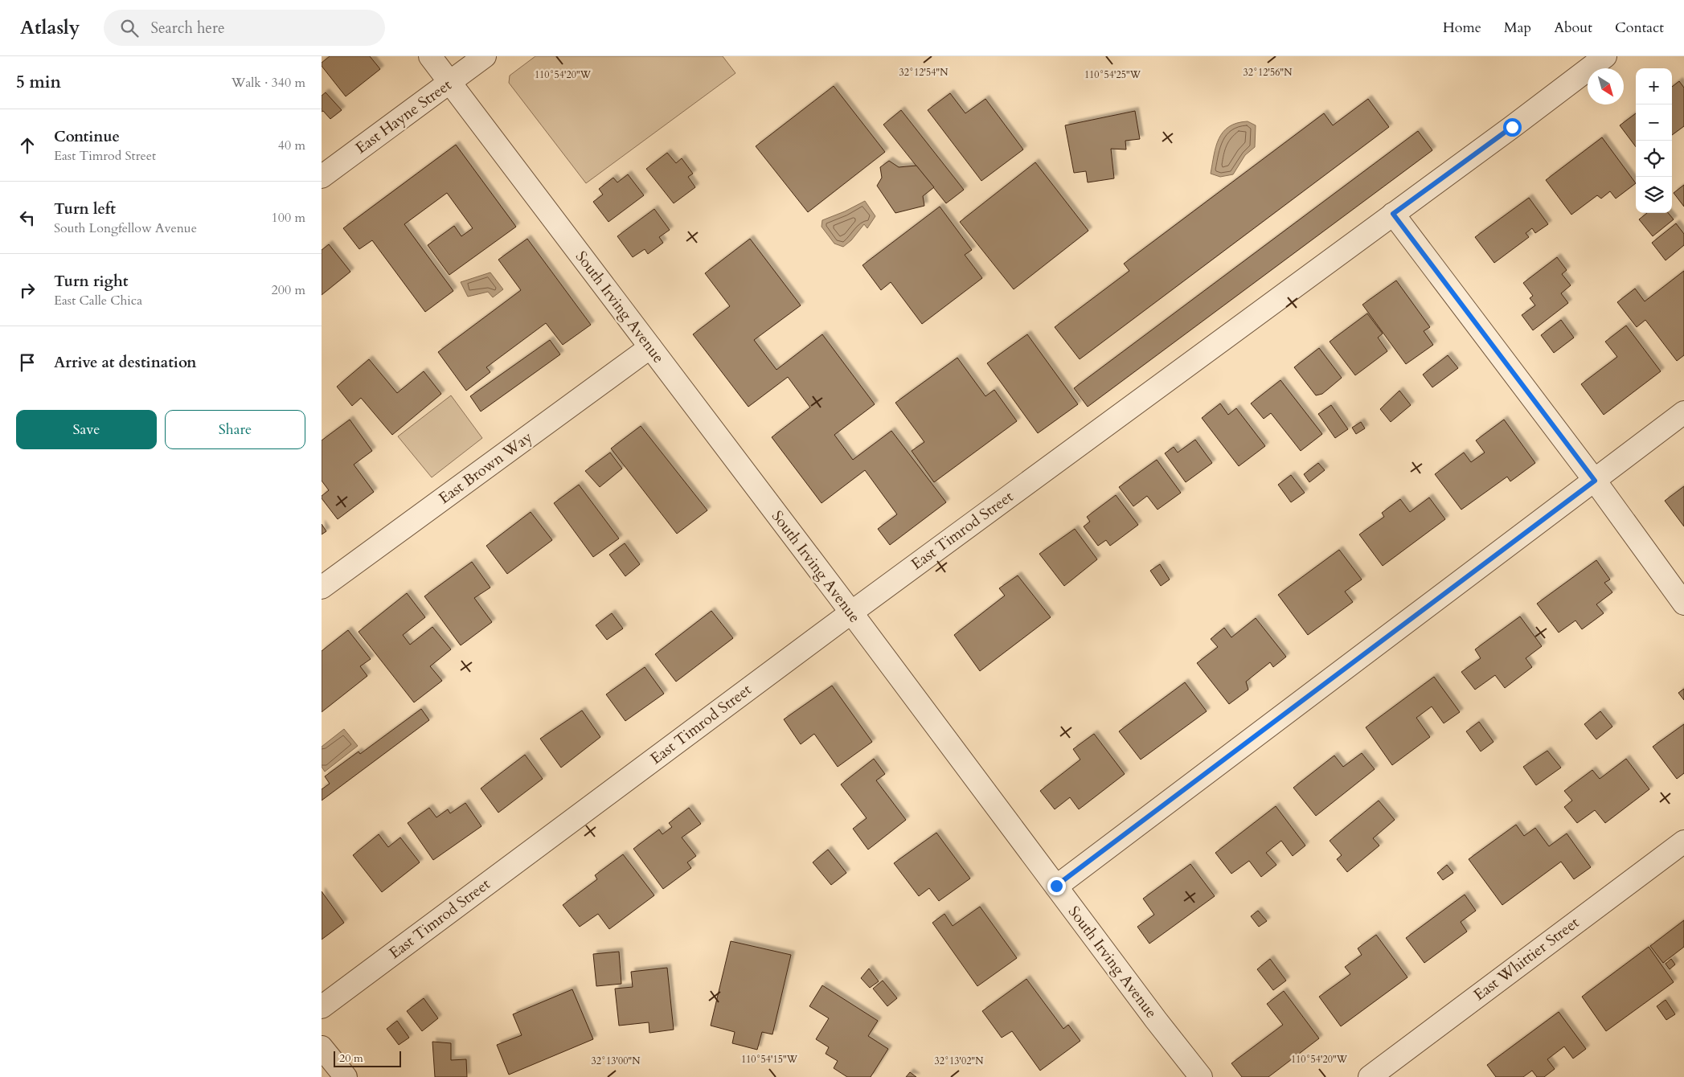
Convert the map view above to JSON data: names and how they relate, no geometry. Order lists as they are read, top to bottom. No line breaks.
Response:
{"streets":{"street":["East Hayne Street","South Irving Avenue","East Brown Way","East Timrod Street","East Whittier Street"]},"crossings":[["East Hayne Street","South Irving Avenue"],["South Irving Avenue","East Brown Way"],["South Irving Avenue","East Timrod Street"]],"scale_bar":"20 m","north":"bottom right","page":{"header":"Atlasly","search":"Search here","nav":["Home","Map","About","Contact"],"heading":["5 min","Walk · 340 m"],"map_buttons":["+","−"],"list":[["Continue","East Timrod Street","40 m"],["Turn left","South Longfellow Avenue","100 m"],["Turn right","East Calle Chica","200 m"],"Arrive at destination"],"buttons":["Save","Share"],"scale":"20 m"},"coordinates":["32°12'54\"N","32°12'56\"N","110°54'20\"W","110°54'25\"W","110°54'15\"W","32°13'00\"N","32°13'02\"N"]}
